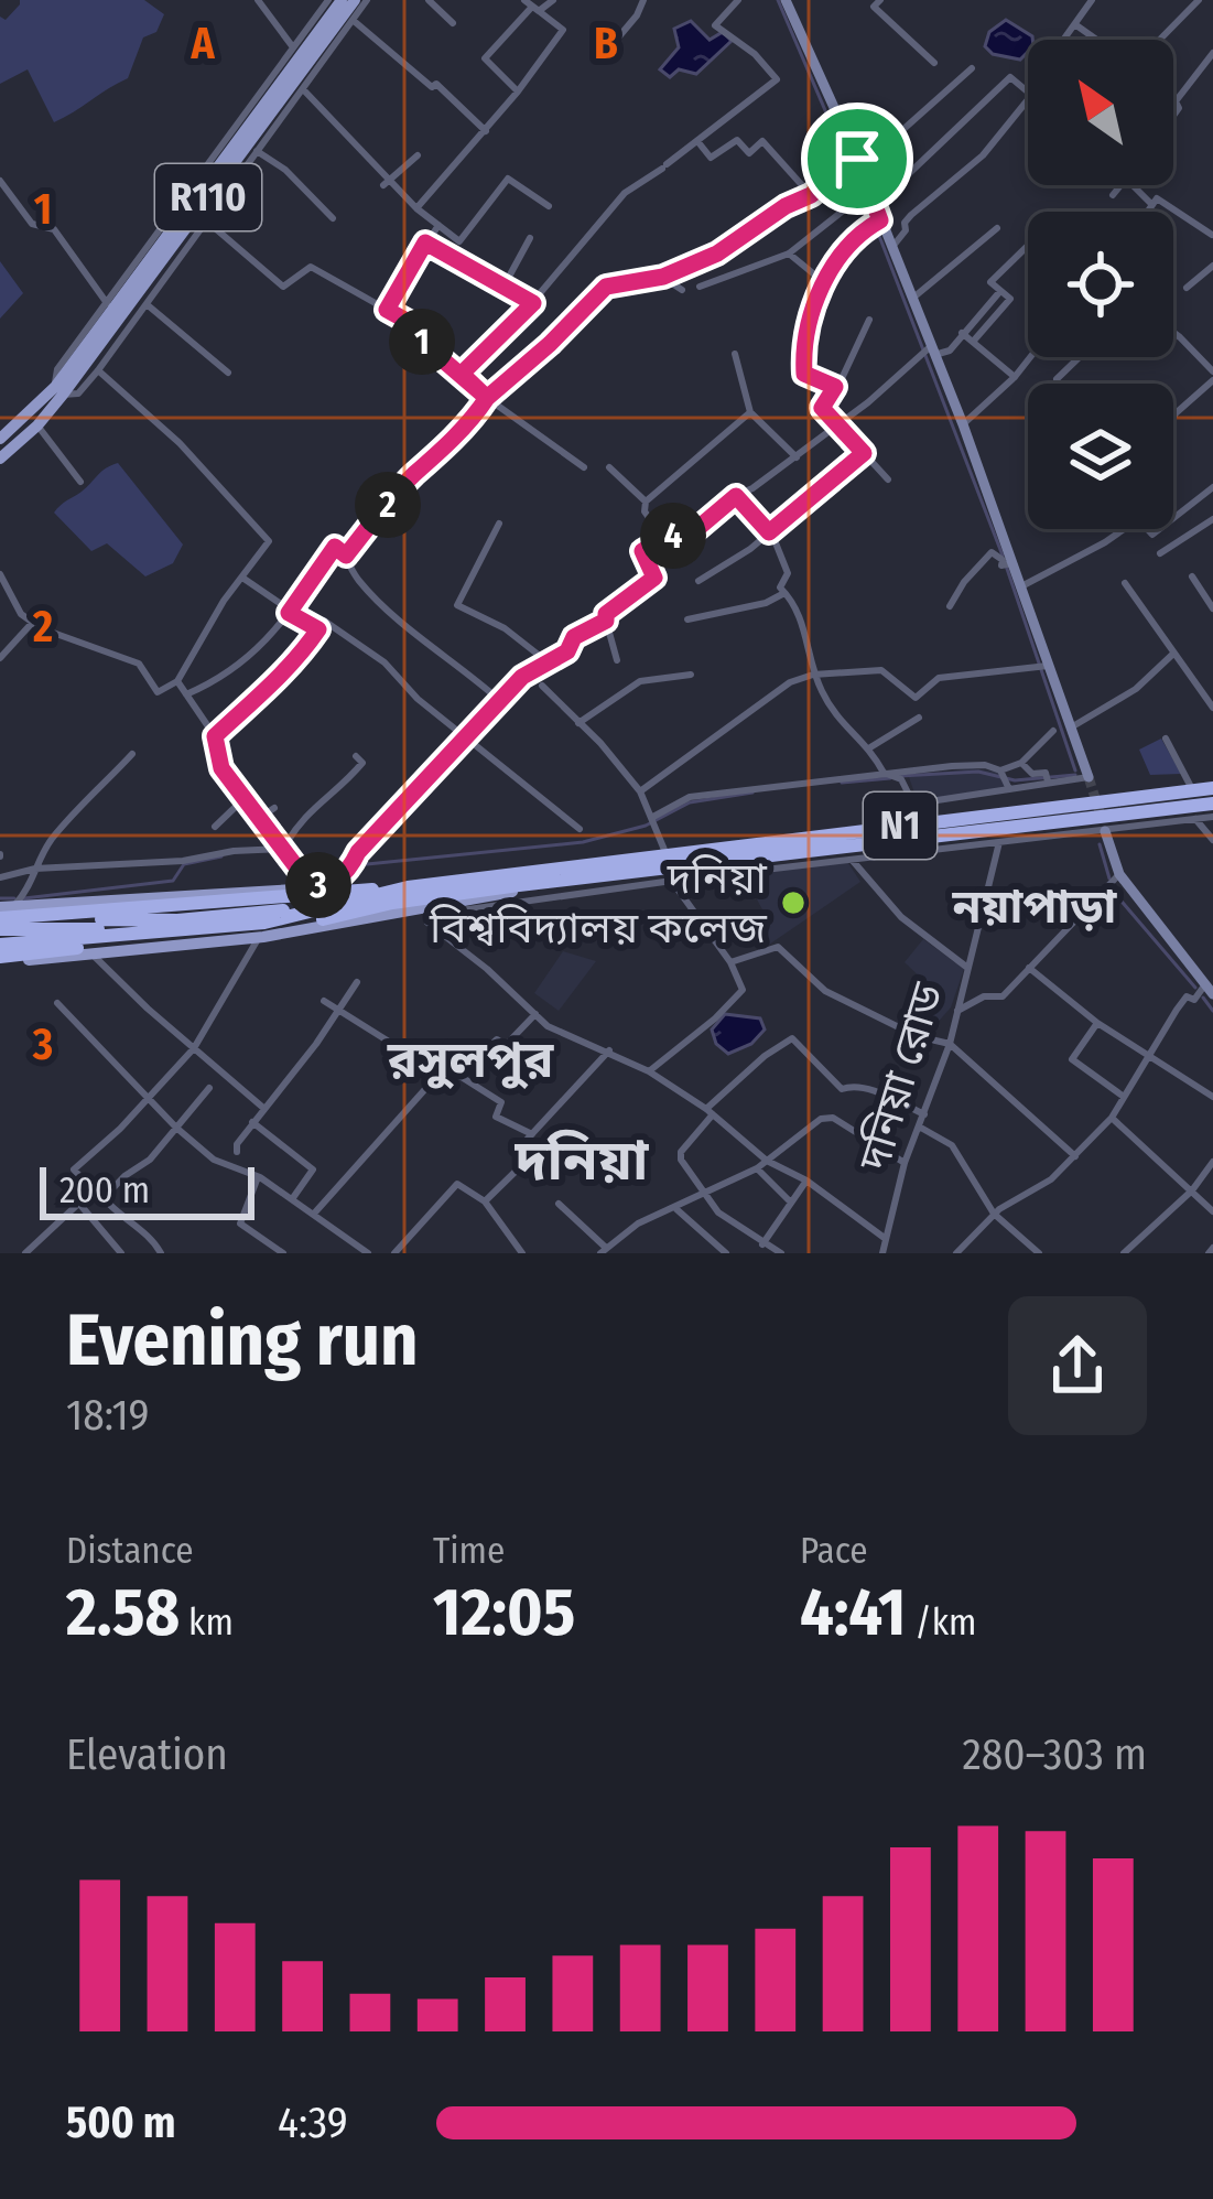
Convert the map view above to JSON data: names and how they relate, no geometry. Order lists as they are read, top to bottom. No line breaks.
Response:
{"streets":{"highway":["N1"],"main road":["R110"],"street":["দনিয়া রোড"]},"districts":["নয়াপাড়া","রসুলপুর","দনিয়া"],"places":["দনিয়া বিশ্ববিদ্যালয় কলেজ"],"scale_bar":"200 m","north":"top left","page":{"pins":["1","2","4","3"],"scale":"200 m","heading":["Evening run","18:19"],"stats":[["Distance","2.58 km"],["Time","12:05"],["Pace","4:41 /km"]],"chart":["Elevation","280–303 m"],"list":[{"name":"500 m","note":"4:39"}]},"grid":{"columns":["A","B"],"rows":["1","2","3"]}}
